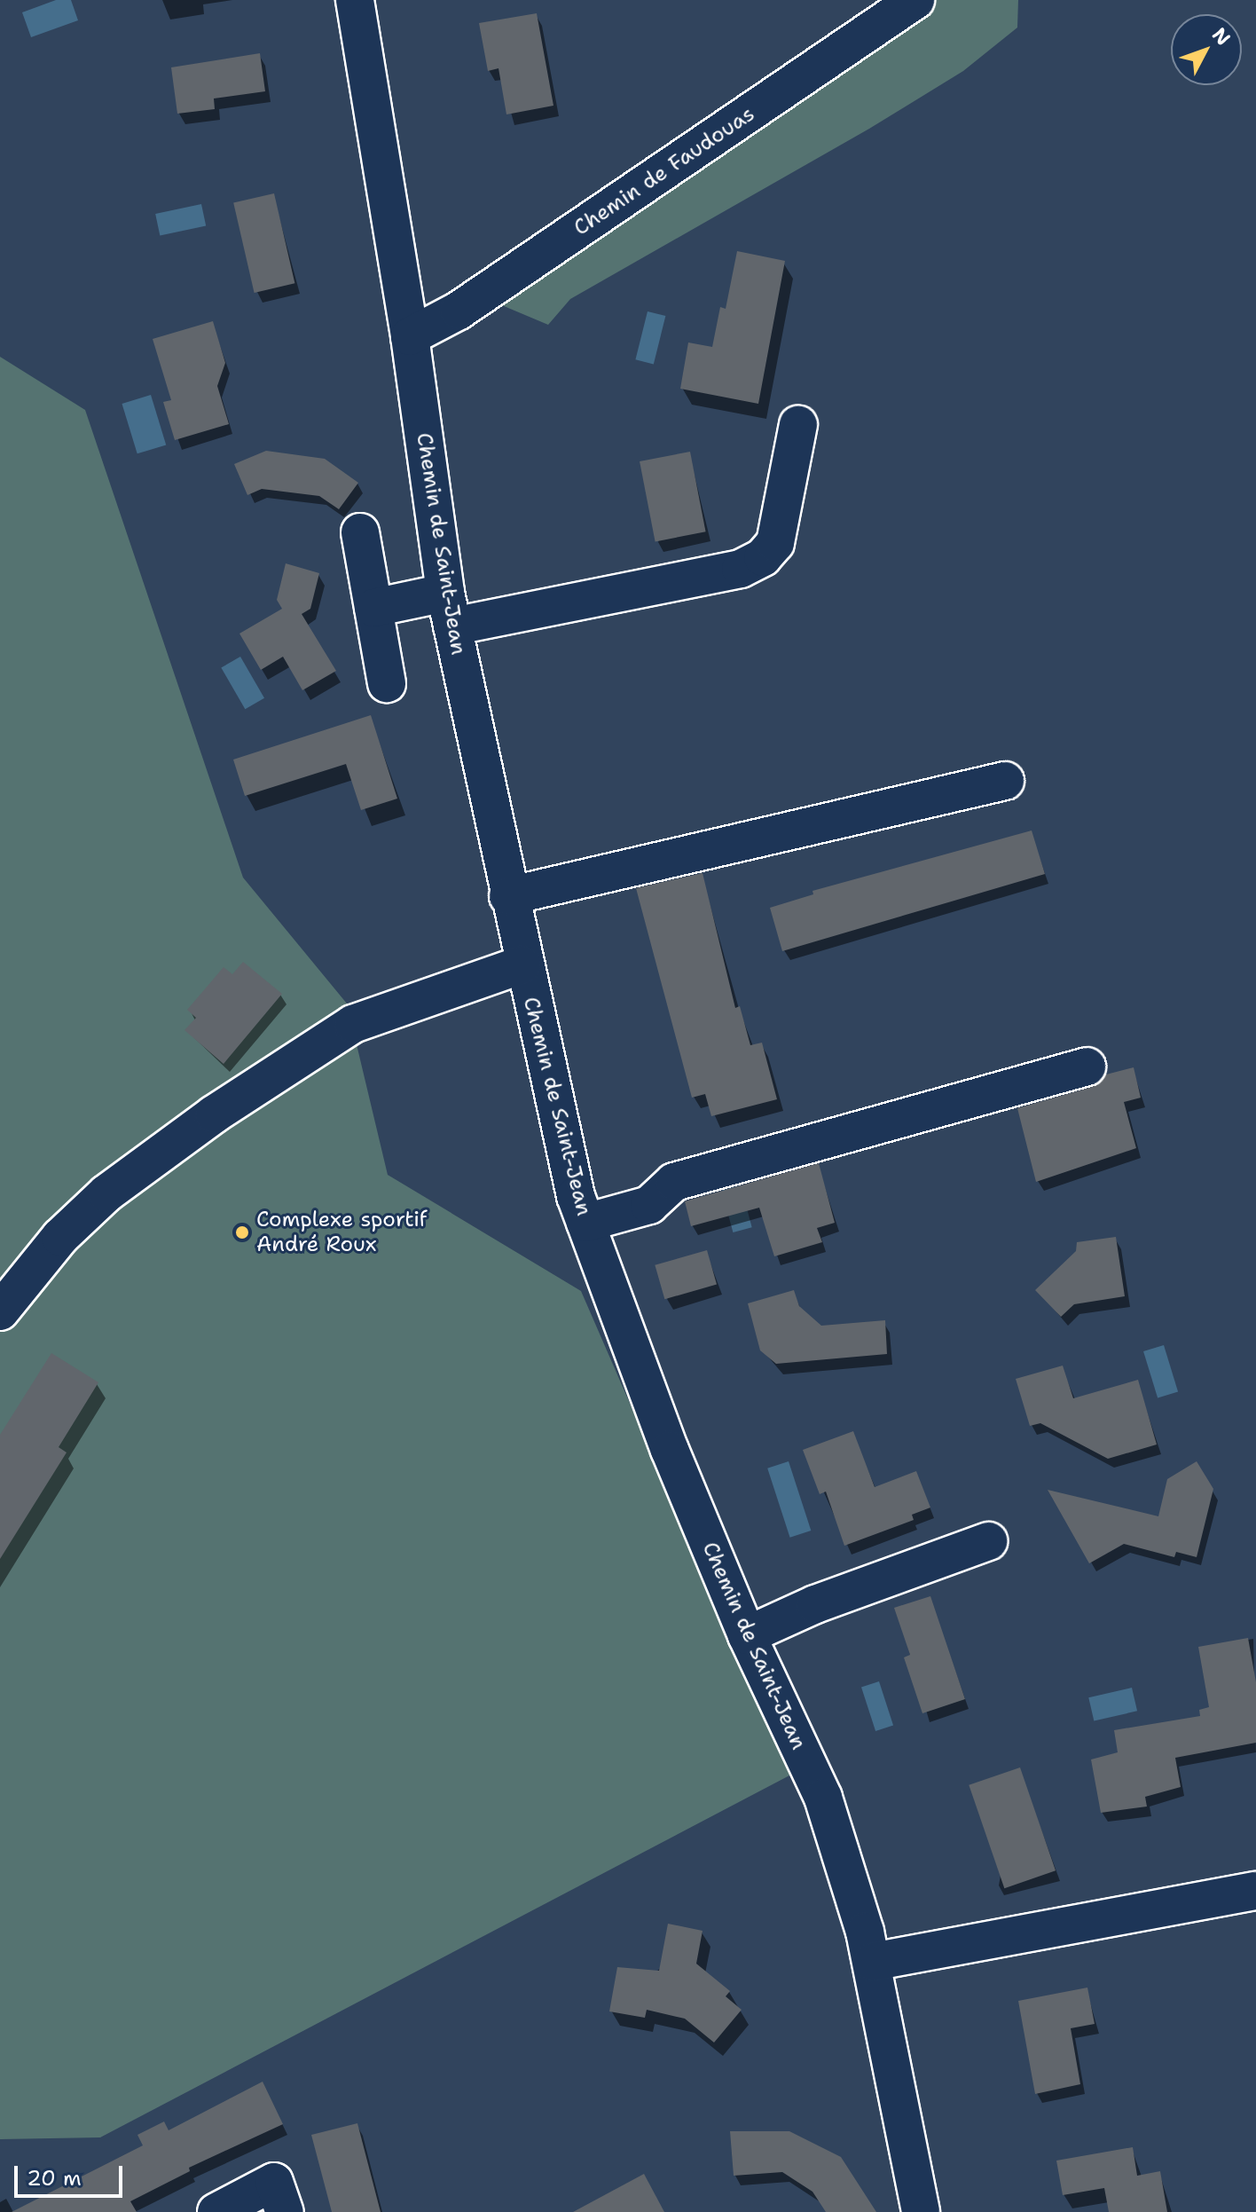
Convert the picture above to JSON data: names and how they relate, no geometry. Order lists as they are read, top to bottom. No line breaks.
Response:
{"streets":{"street":["Chemin de Faudouas","Chemin de Saint-Jean"]},"crossings":[["Chemin de Faudouas","Chemin de Saint-Jean"]],"places":["Complexe sportif André Roux"],"scale_bar":"20 m","north":"top right"}
